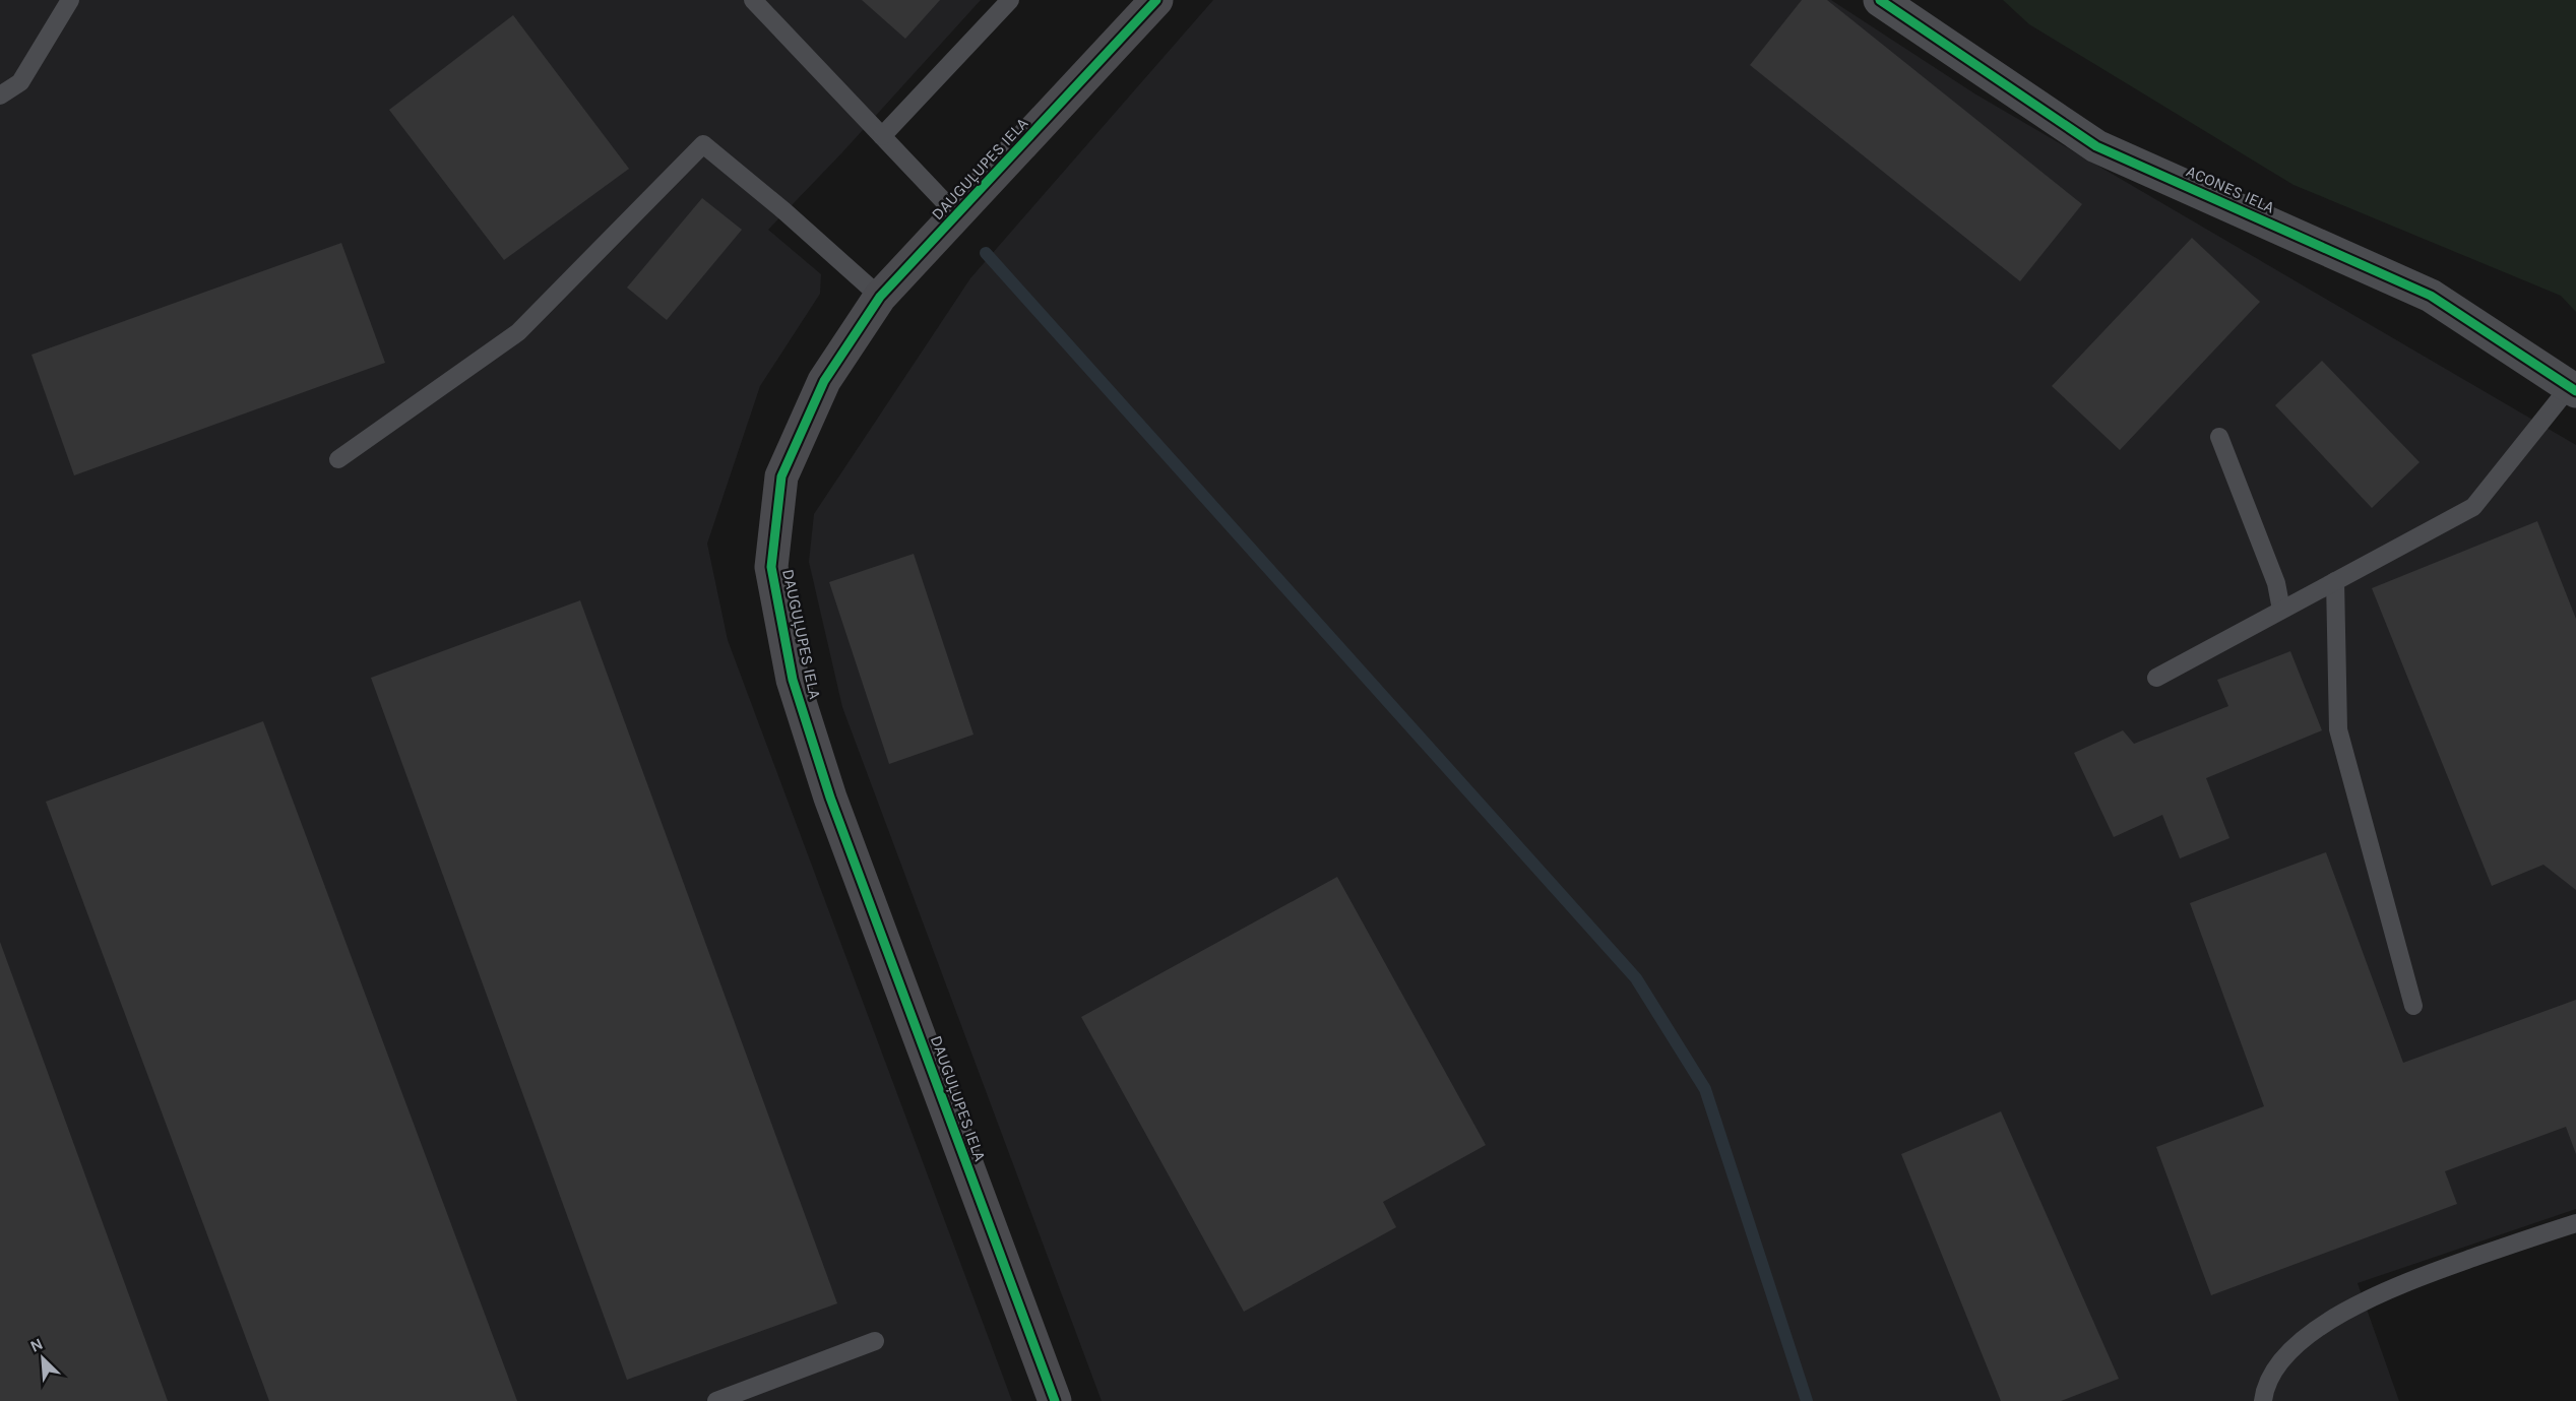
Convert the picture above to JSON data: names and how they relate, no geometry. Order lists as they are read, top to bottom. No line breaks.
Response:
{"streets":{"street":["DAUGUĻUPES IELA","ACONES IELA"]},"north":"top left"}
